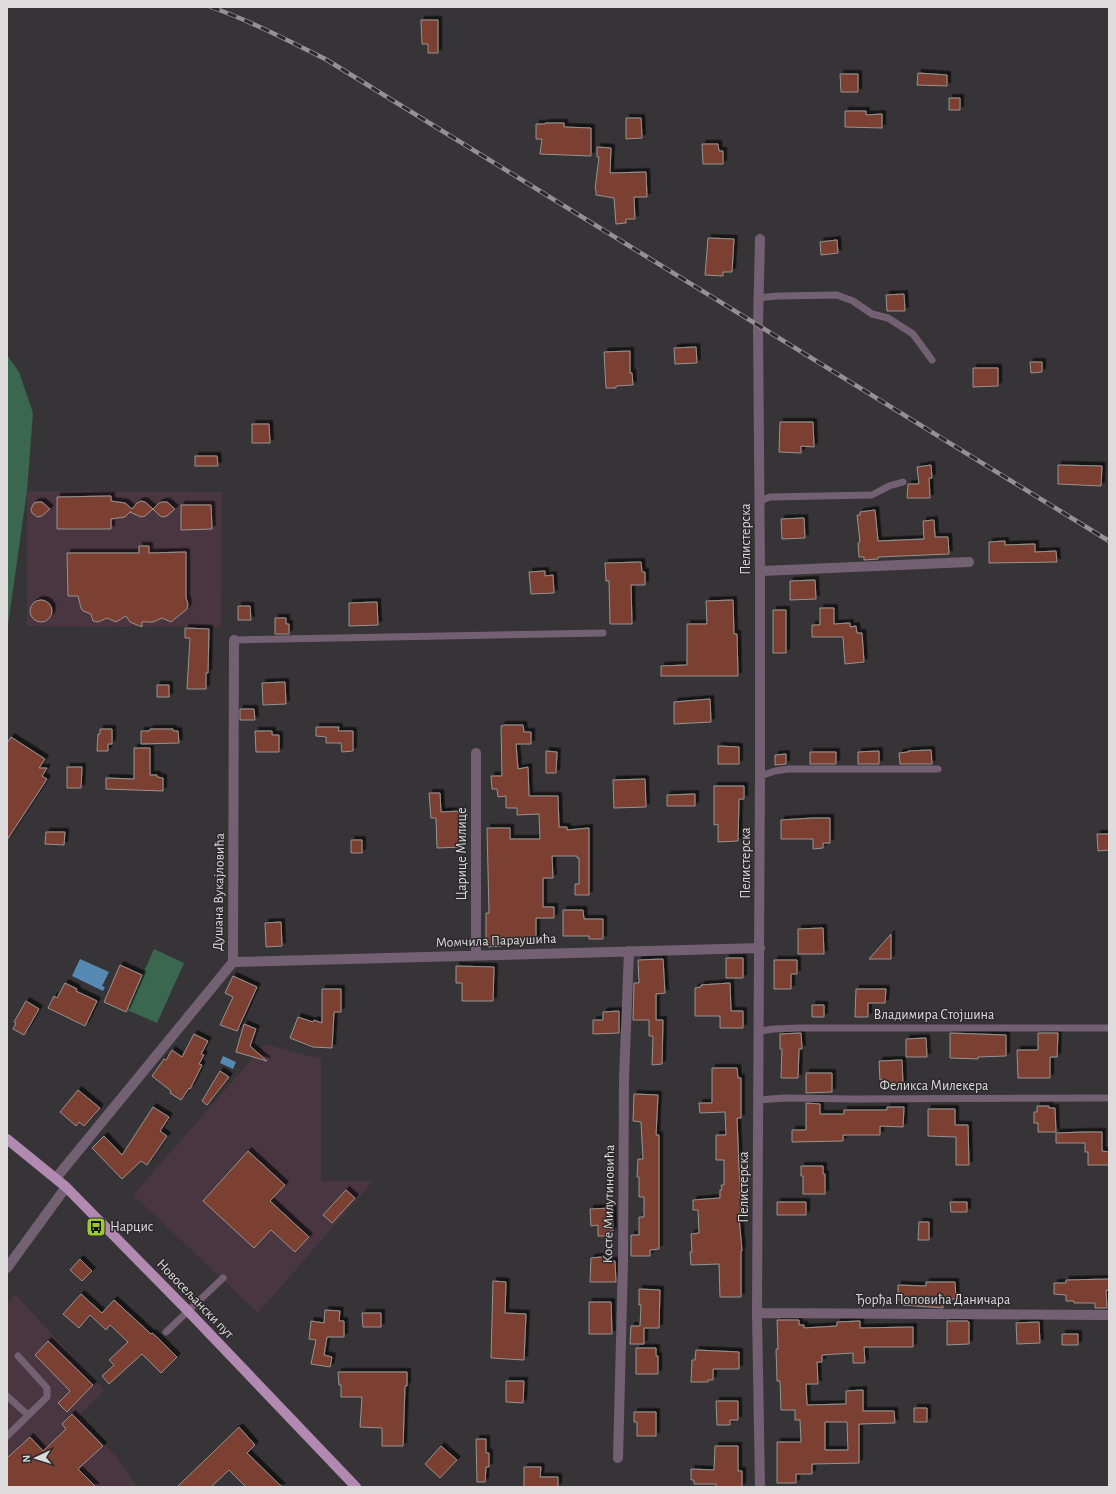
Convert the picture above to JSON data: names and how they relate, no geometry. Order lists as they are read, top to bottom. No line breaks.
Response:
{"streets":{"main road":["Новосељански пут"],"street":["Пелистерска","Царице Милице","Душана Вукајловића","Момчила Параушића","Косте Милутиновића","Ђорђа Поповића Даничара"],"lane":["Владимира Стојшина","Феликса Милекера"]},"crossings":[["Пелистерска","Момчила Параушића"],["Пелистерска","Владимира Стојшина"],["Пелистерска","Феликса Милекера"],["Пелистерска","Ђорђа Поповића Даничара"],["Царице Милице","Момчила Параушића"],["Душана Вукајловића","Момчила Параушића"],["Душана Вукајловића","Новосељански пут"],["Момчила Параушића","Косте Милутиновића"]],"places":{"bus stop":["Нарцис"]},"north":"left"}
